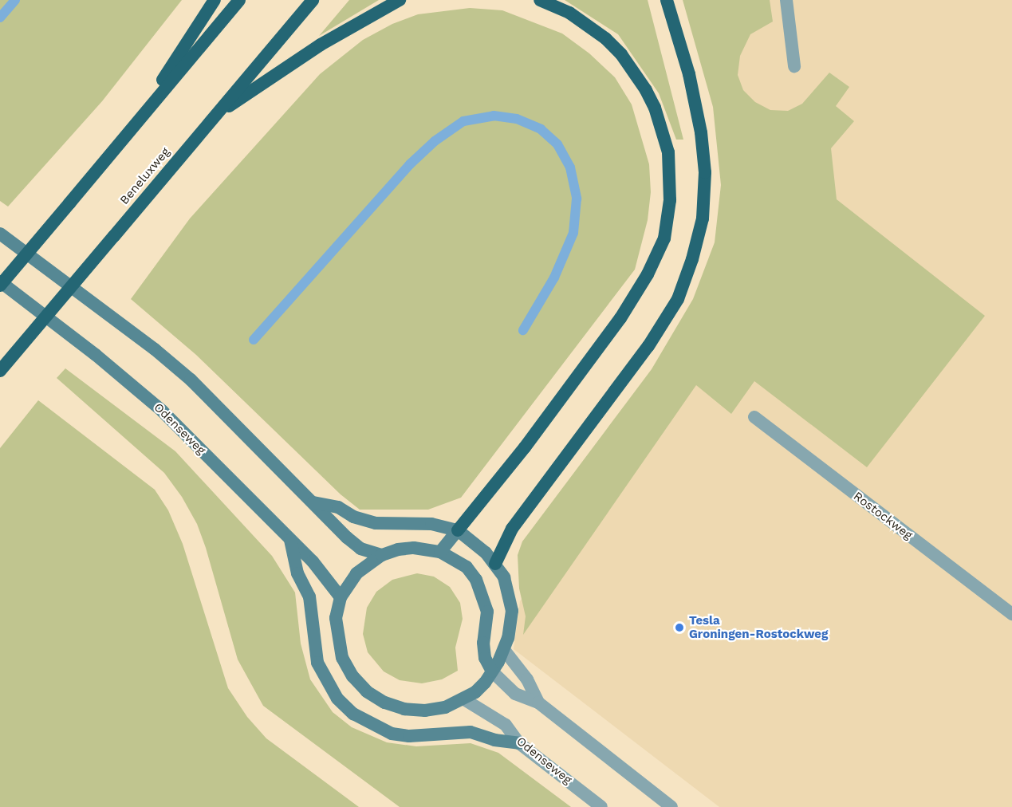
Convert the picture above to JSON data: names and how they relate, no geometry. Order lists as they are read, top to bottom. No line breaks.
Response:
{"streets":{"highway":["Beneluxweg"],"main road":["Odenseweg"],"street":["Rostockweg"]},"places":["Tesla Groningen-Rostockweg"]}
